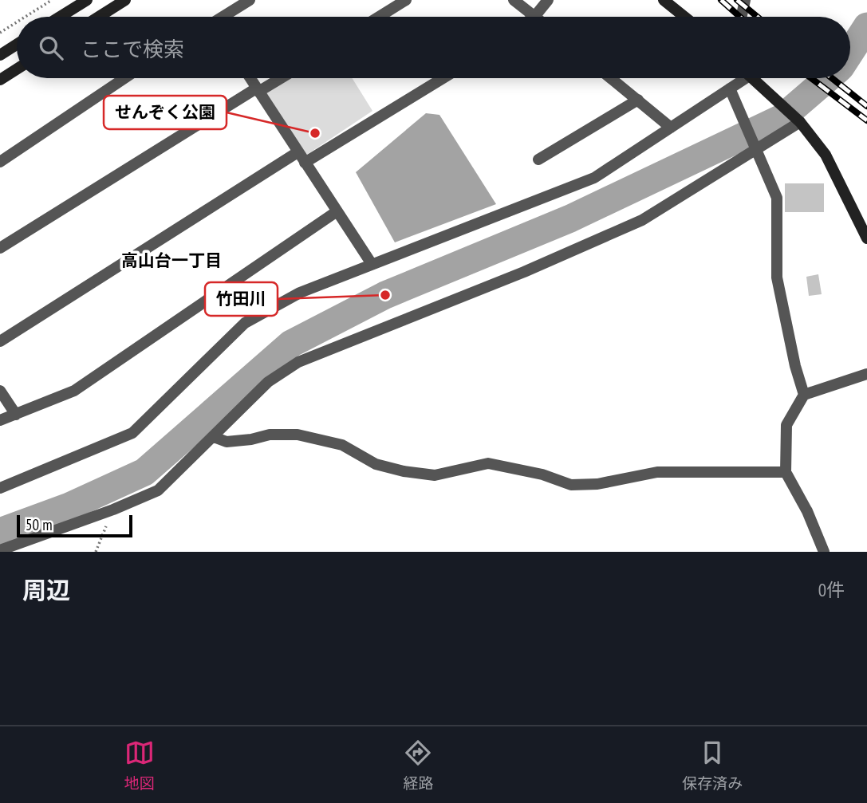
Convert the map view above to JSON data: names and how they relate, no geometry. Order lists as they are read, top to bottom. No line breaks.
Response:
{"districts":["高山台一丁目"],"places":["せんぞく公園","竹田川"],"scale_bar":"50 m","page":{"search":"ここで検索","scale":"50 m","heading":["周辺","0件"],"nav":["地図","経路","保存済み"]}}
